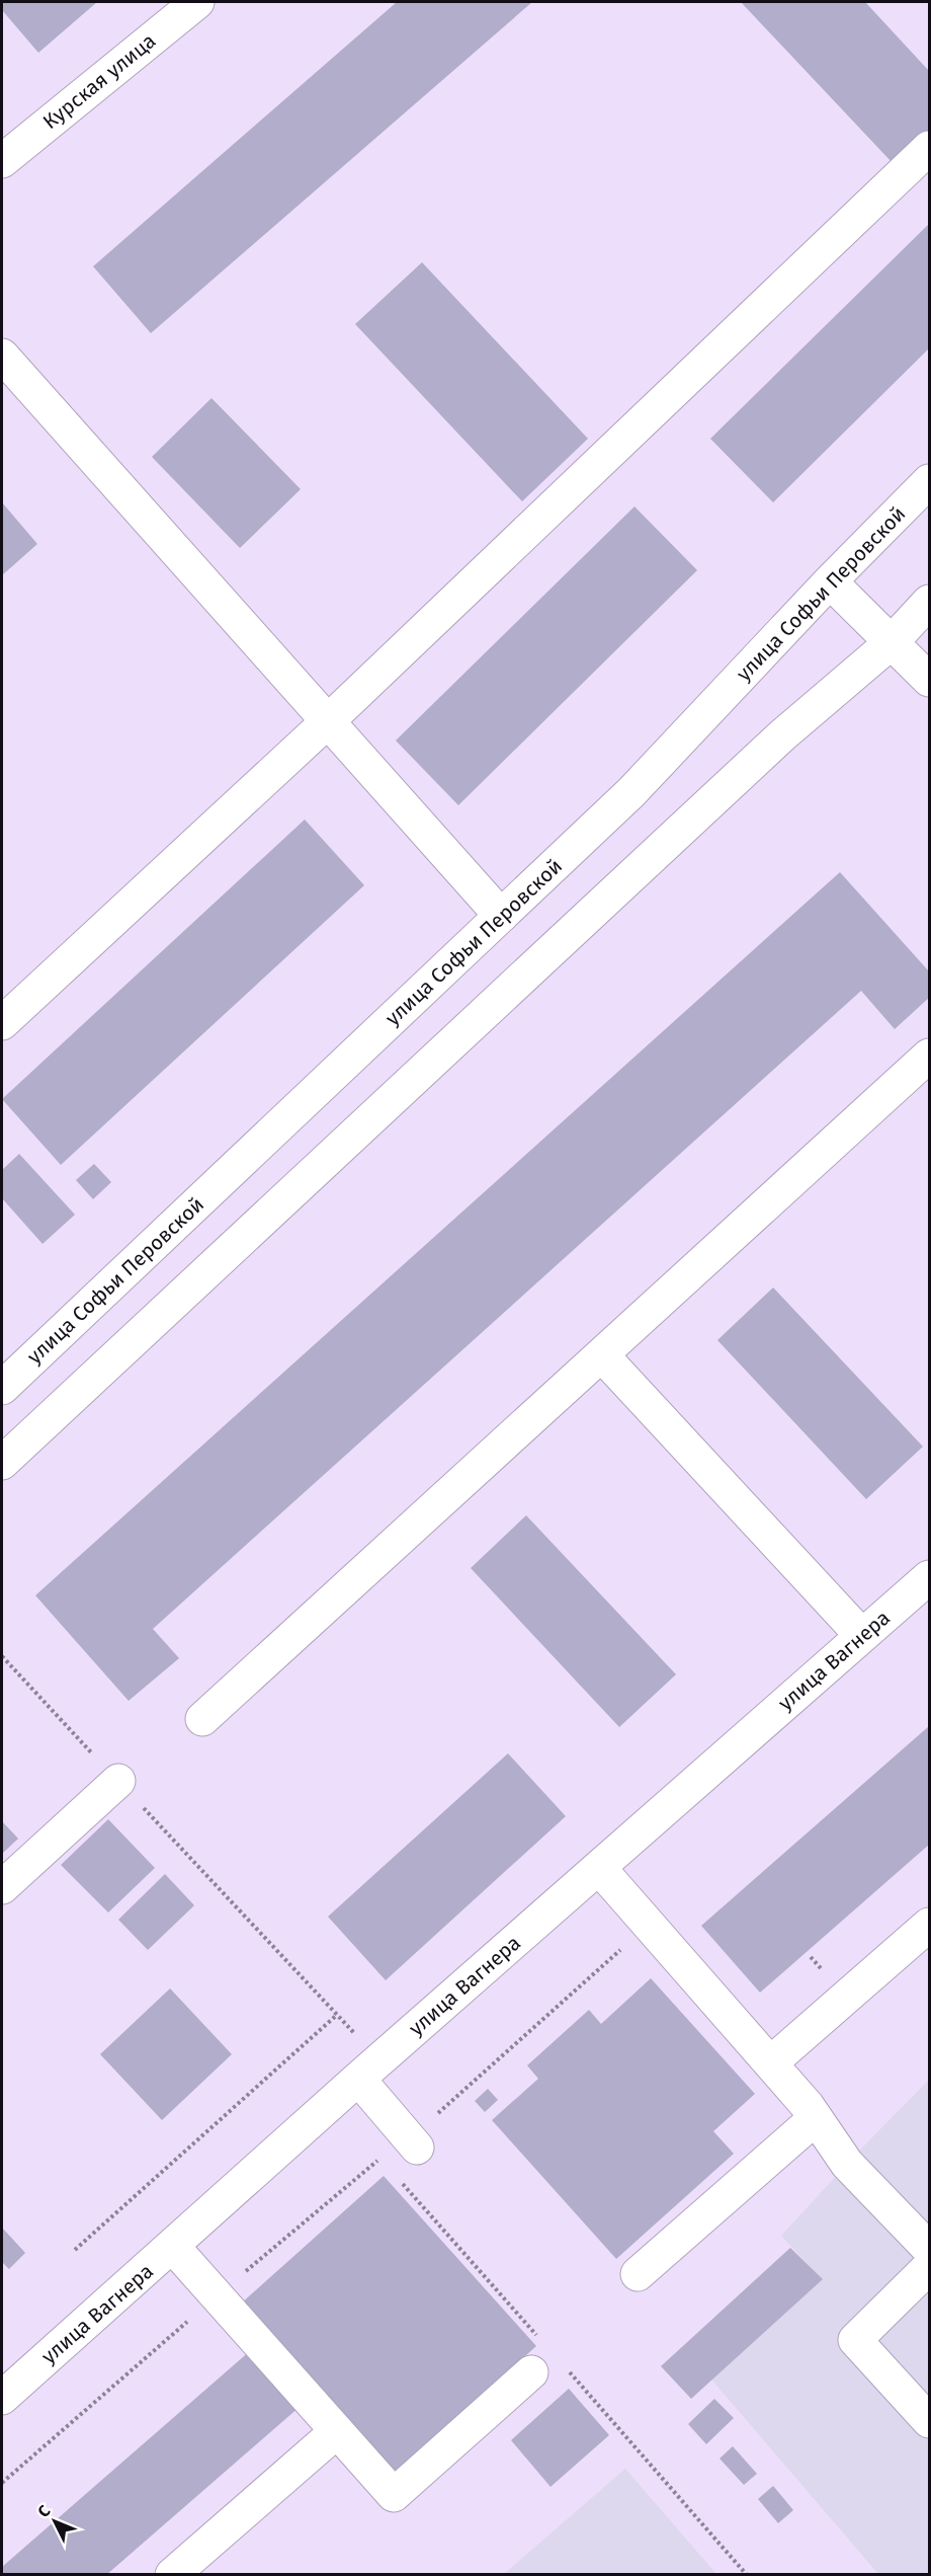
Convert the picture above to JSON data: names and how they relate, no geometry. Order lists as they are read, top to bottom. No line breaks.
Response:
{"streets":{"main road":["Курская улица","улица Софьи Перовской","улица Вагнера"]},"north":"top left"}
